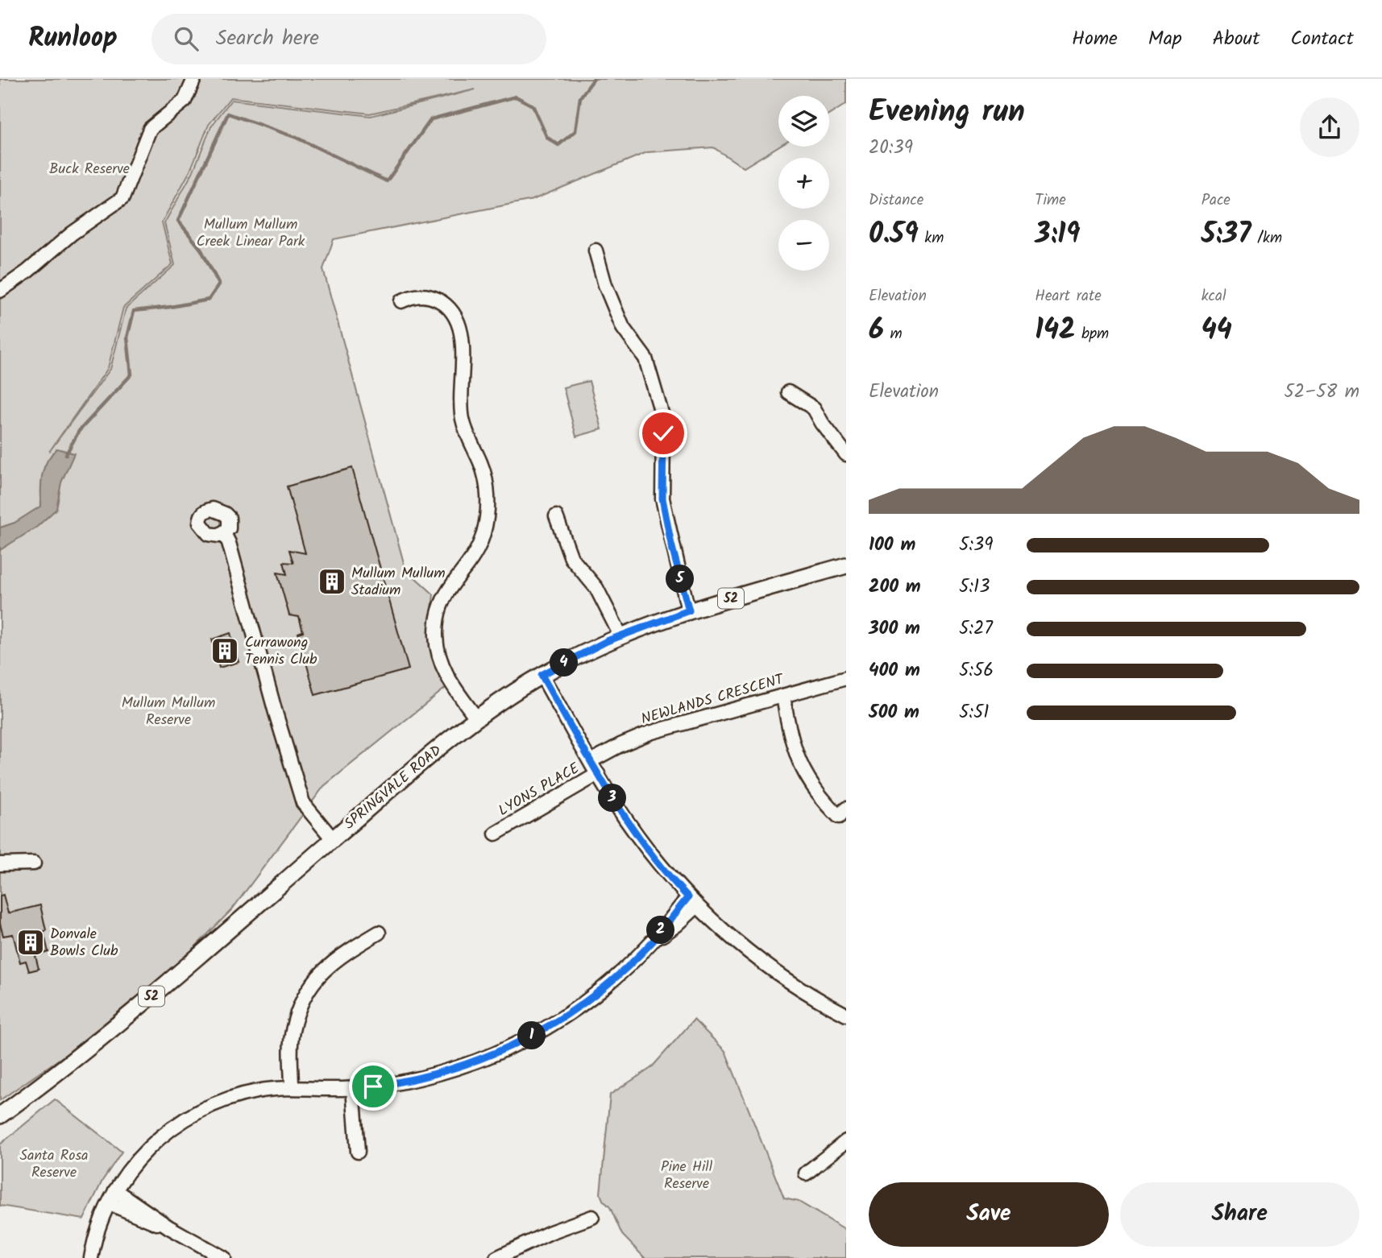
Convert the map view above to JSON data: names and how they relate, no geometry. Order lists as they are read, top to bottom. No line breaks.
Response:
{"streets":{"main road":["52","SPRINGVALE ROAD"],"street":["NEWLANDS CRESCENT","LYONS PLACE"]},"parks":["Buck Reserve","Mullum Mullum Creek Linear Park","Mullum Mullum Reserve","Santa Rosa Reserve","Pine Hill Reserve"],"places":{"building":["Mullum Mullum Stadium","Currawong Tennis Club","Donvale Bowls Club"]},"page":{"header":"Runloop","search":"Search here","nav":["Home","Map","About","Contact"],"heading":["Evening run","20:39"],"map_buttons":["+","−"],"stats":[["Distance","0.59 km"],["Time","3:19"],["Pace","5:37 /km"],["Elevation","6 m"],["Heart rate","142 bpm"],["kcal","44"]],"chart":["Elevation","52–58 m"],"list":[{"name":"100 m","note":"5:39"},{"name":"200 m","note":"5:13"},{"name":"300 m","note":"5:27"},{"name":"400 m","note":"5:56"},{"name":"500 m","note":"5:51"}],"pins":["5","4","3","2","1"],"buttons":["Save","Share"]}}
